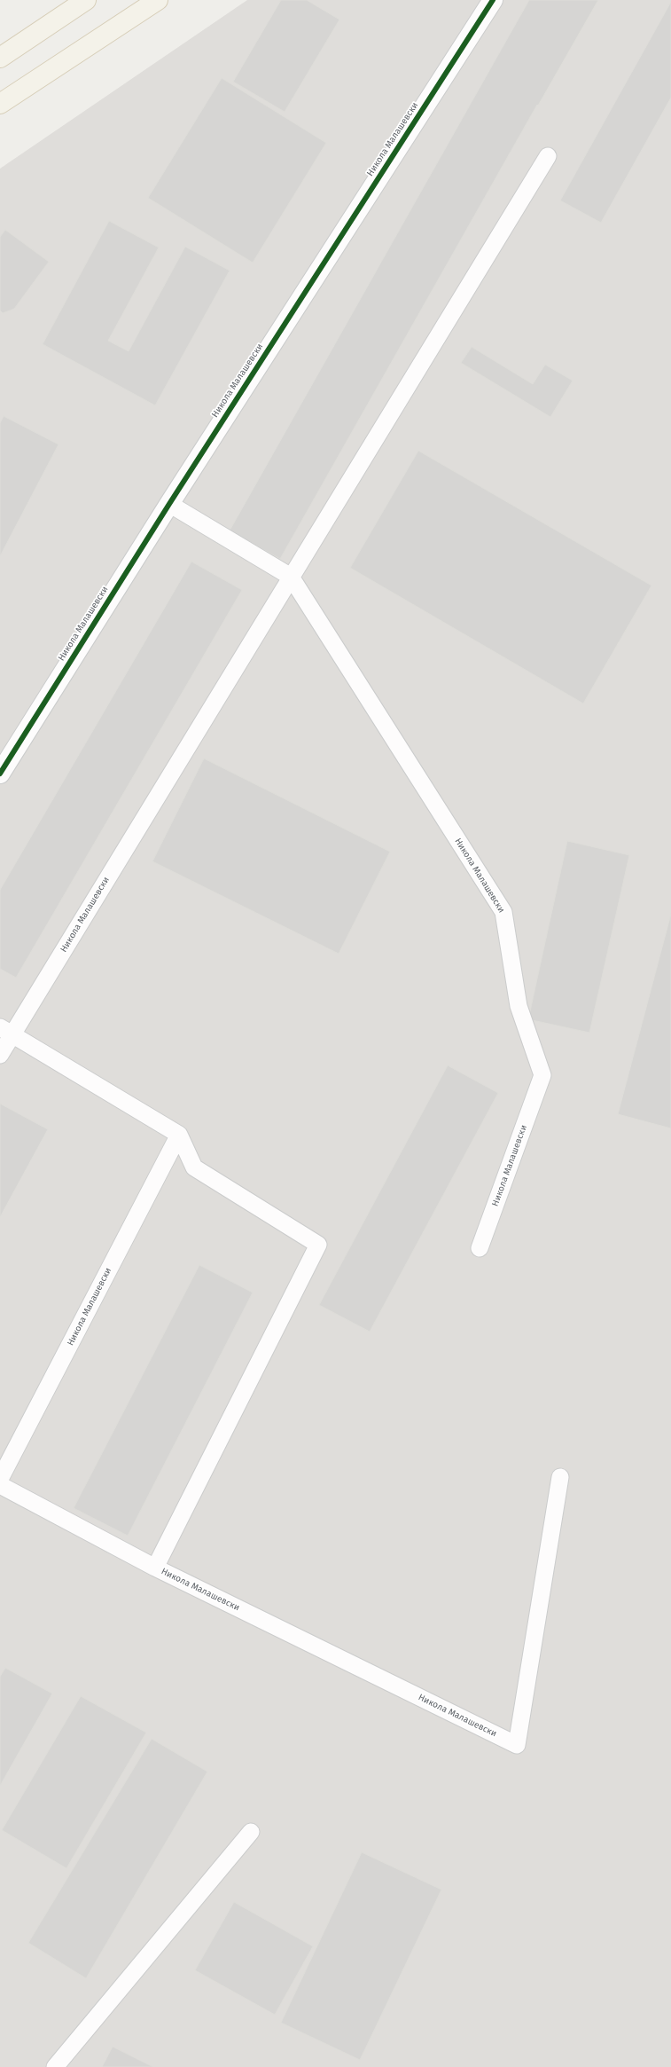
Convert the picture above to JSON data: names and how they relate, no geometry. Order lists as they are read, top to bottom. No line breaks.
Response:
{"streets":{"street":["Никола Малашевски"]}}
